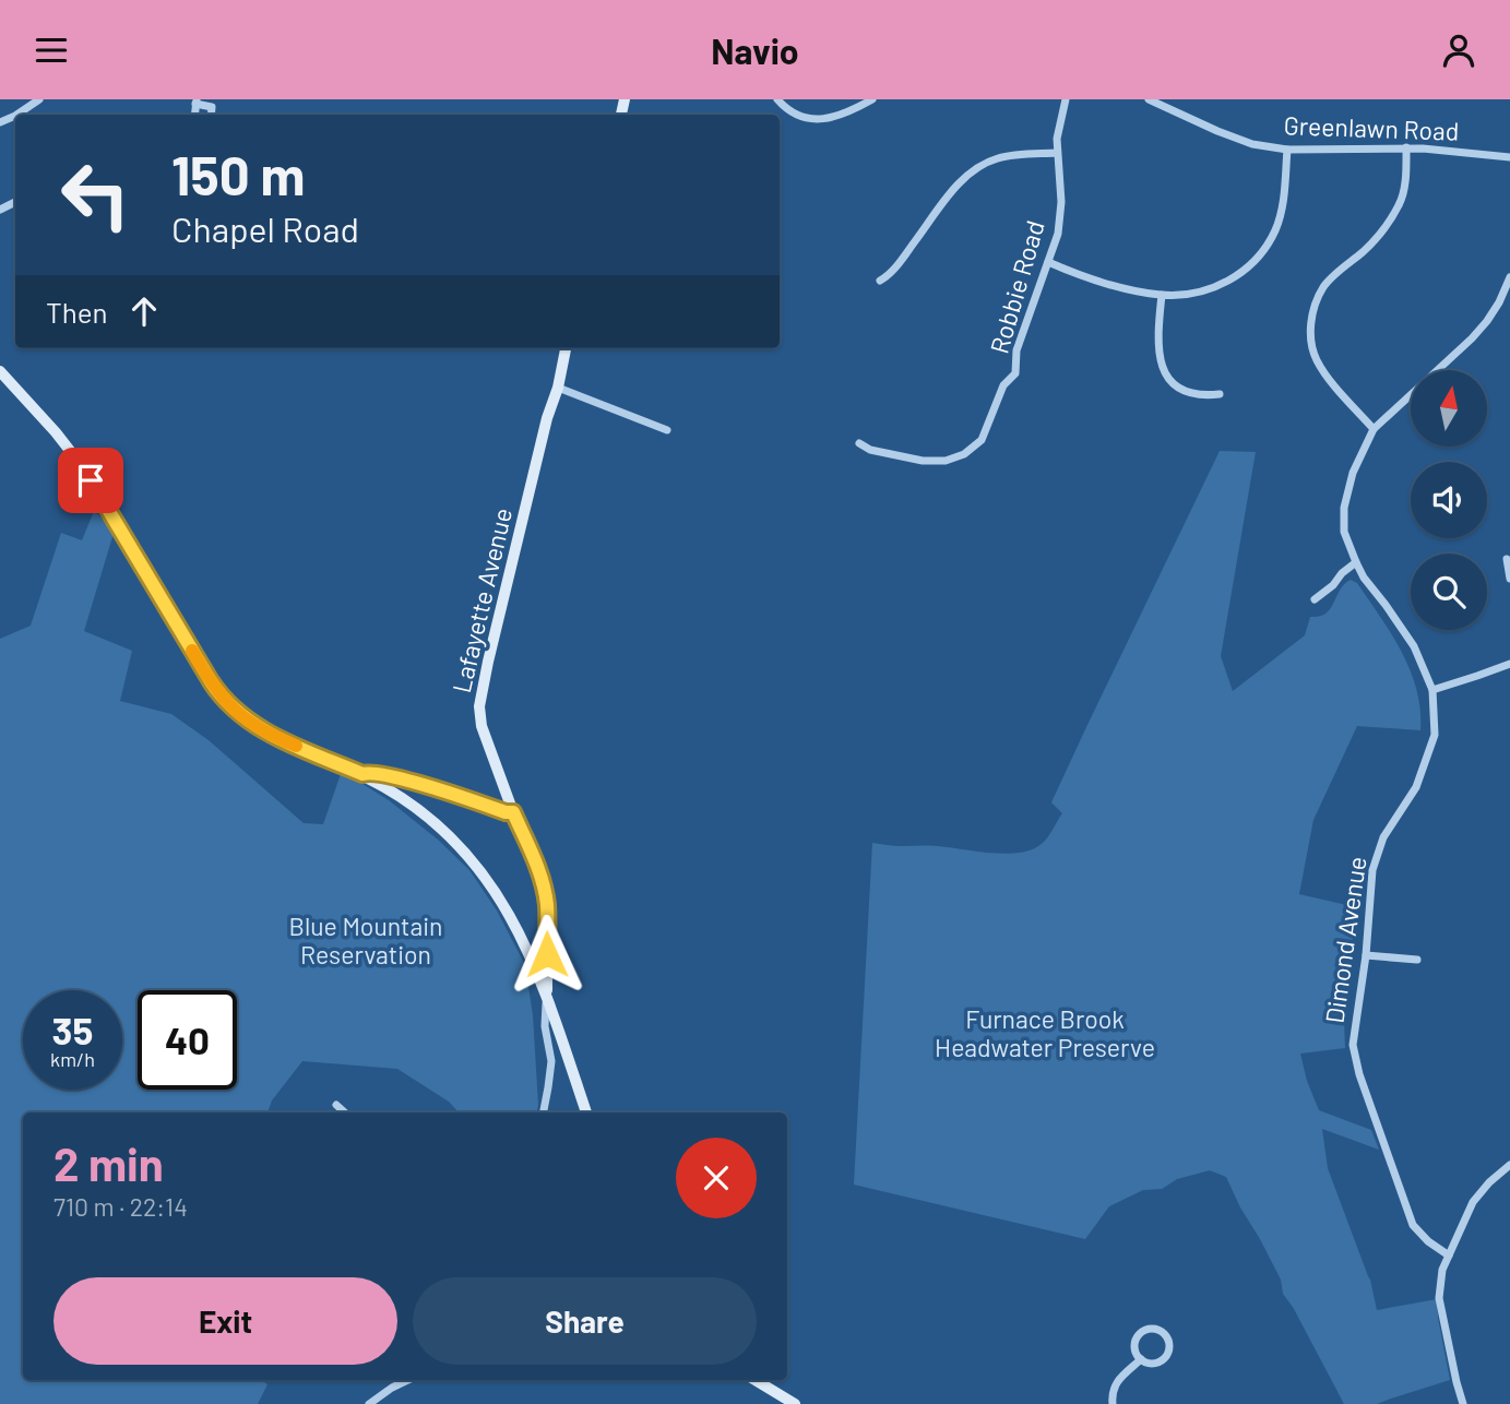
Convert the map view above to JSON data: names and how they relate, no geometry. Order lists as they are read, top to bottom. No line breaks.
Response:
{"streets":{"street":["Greenlawn Road","Robbie Road","Lafayette Avenue","Dimond Avenue"]},"parks":["Blue Mountain Reservation","Furnace Brook Headwater Preserve"],"north":"top","page":{"header":"Navio","turn":["150 m","Chapel Road"],"then":"Then","speed":"35 km/h","limit":"40","heading":["2 min","710 m · 22:14"],"buttons":["Exit","Share"]}}
